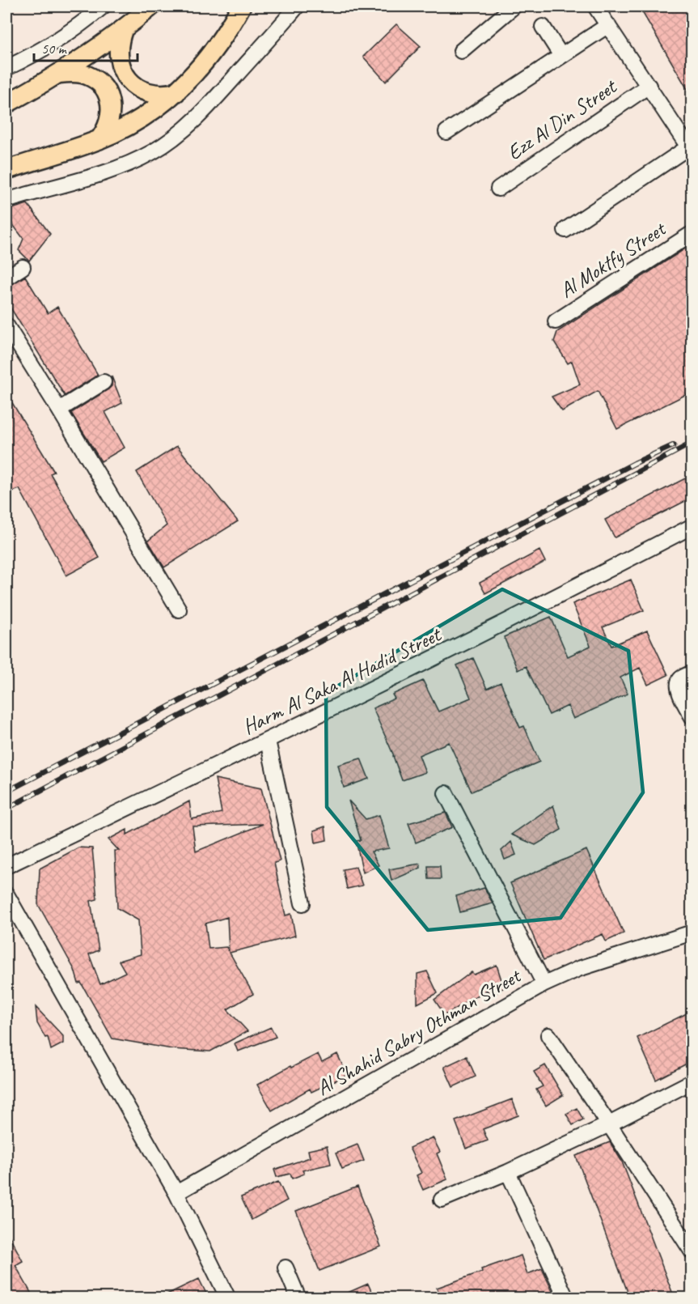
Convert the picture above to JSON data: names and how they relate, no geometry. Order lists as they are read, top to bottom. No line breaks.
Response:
{"streets":{"street":["Ezz Al Din Street","Al Moktfy Street","Harm Al Saka Al Hadid Street","Al Shahid Sabry Othman Street"]},"scale_bar":"50 m"}
